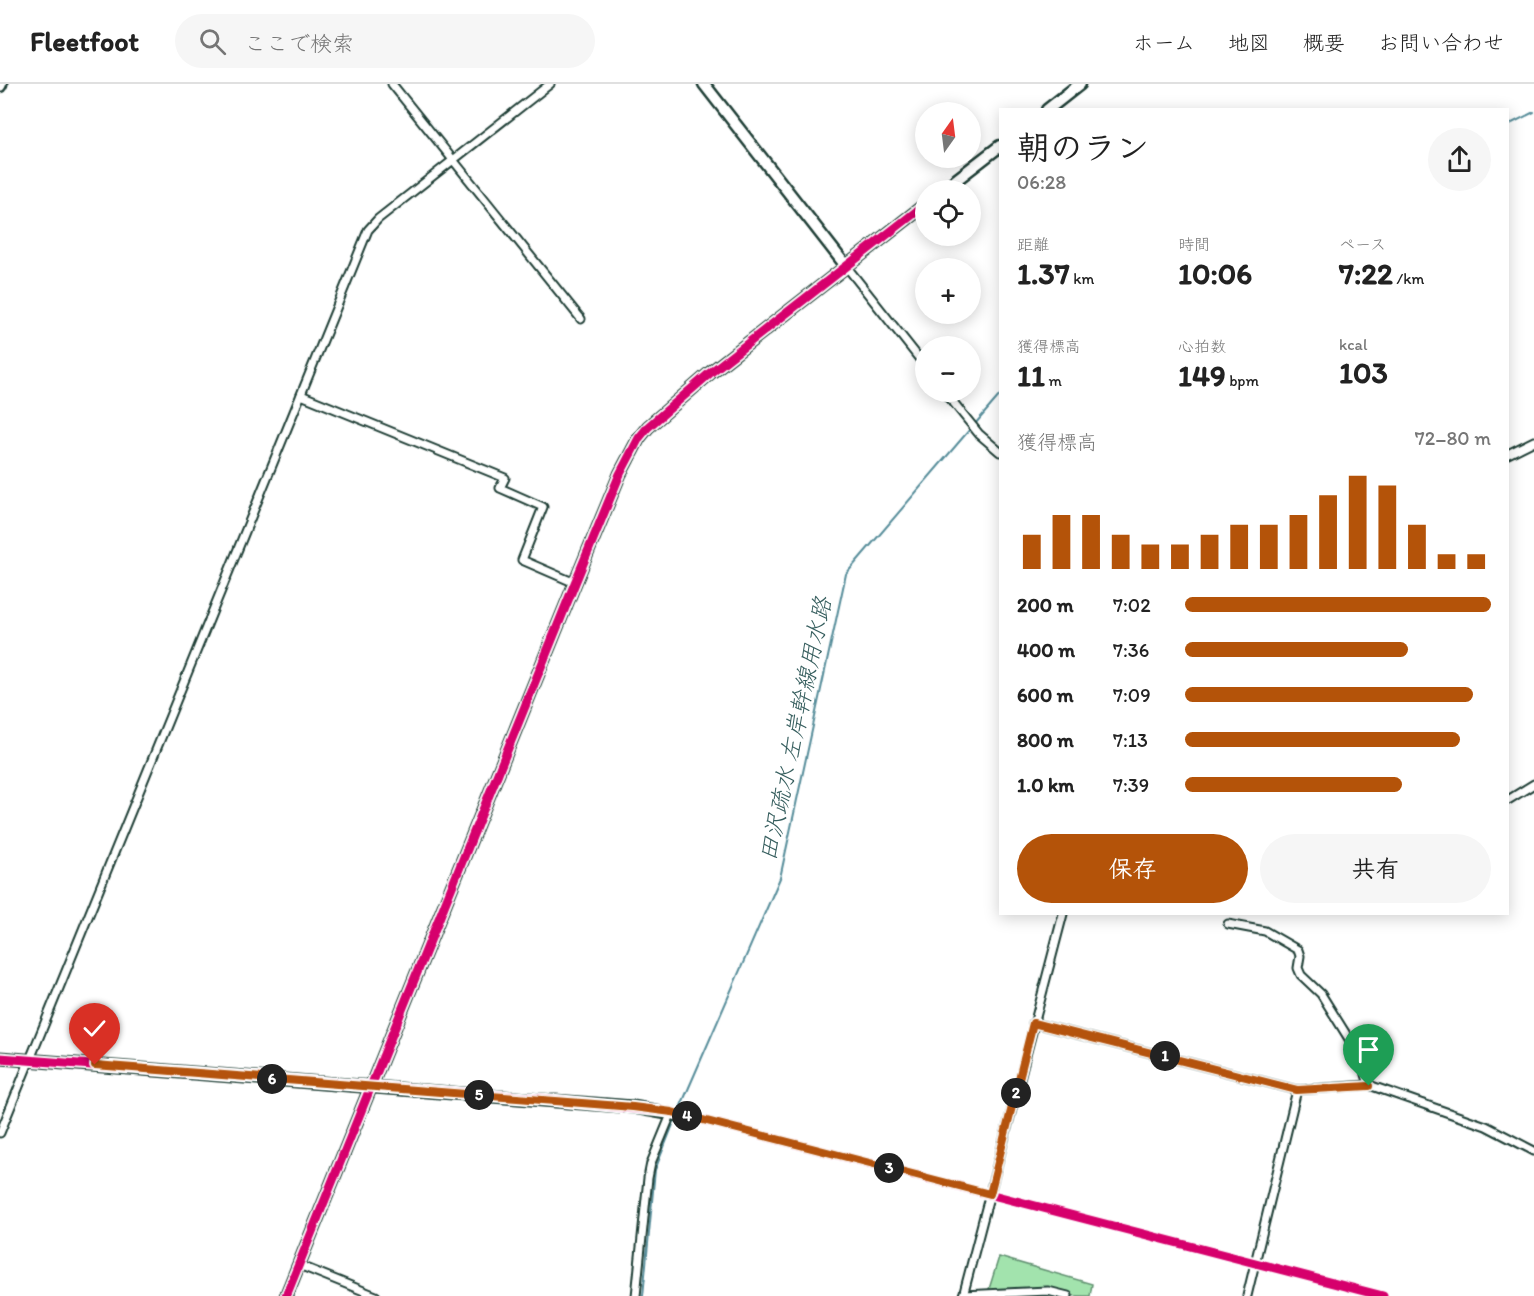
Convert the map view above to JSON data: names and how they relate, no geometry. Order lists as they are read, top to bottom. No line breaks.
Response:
{"water":["田沢疏水 左岸幹線用水路"],"north":"top","page":{"header":"Fleetfoot","search":"ここで検索","nav":["ホーム","地図","概要","お問い合わせ"],"map_buttons":["+","−"],"heading":["朝のラン","06:28"],"stats":[["距離","1.37 km"],["時間","10:06"],["ペース","7:22 /km"],["獲得標高","11 m"],["心拍数","149 bpm"],["kcal","103"]],"chart":["獲得標高","72–80 m"],"list":[{"name":"200 m","note":"7:02"},{"name":"400 m","note":"7:36"},{"name":"600 m","note":"7:09"},{"name":"800 m","note":"7:13"},{"name":"1.0 km","note":"7:39"}],"buttons":["保存","共有"],"pins":["1","6","2","5","4","3"]}}
